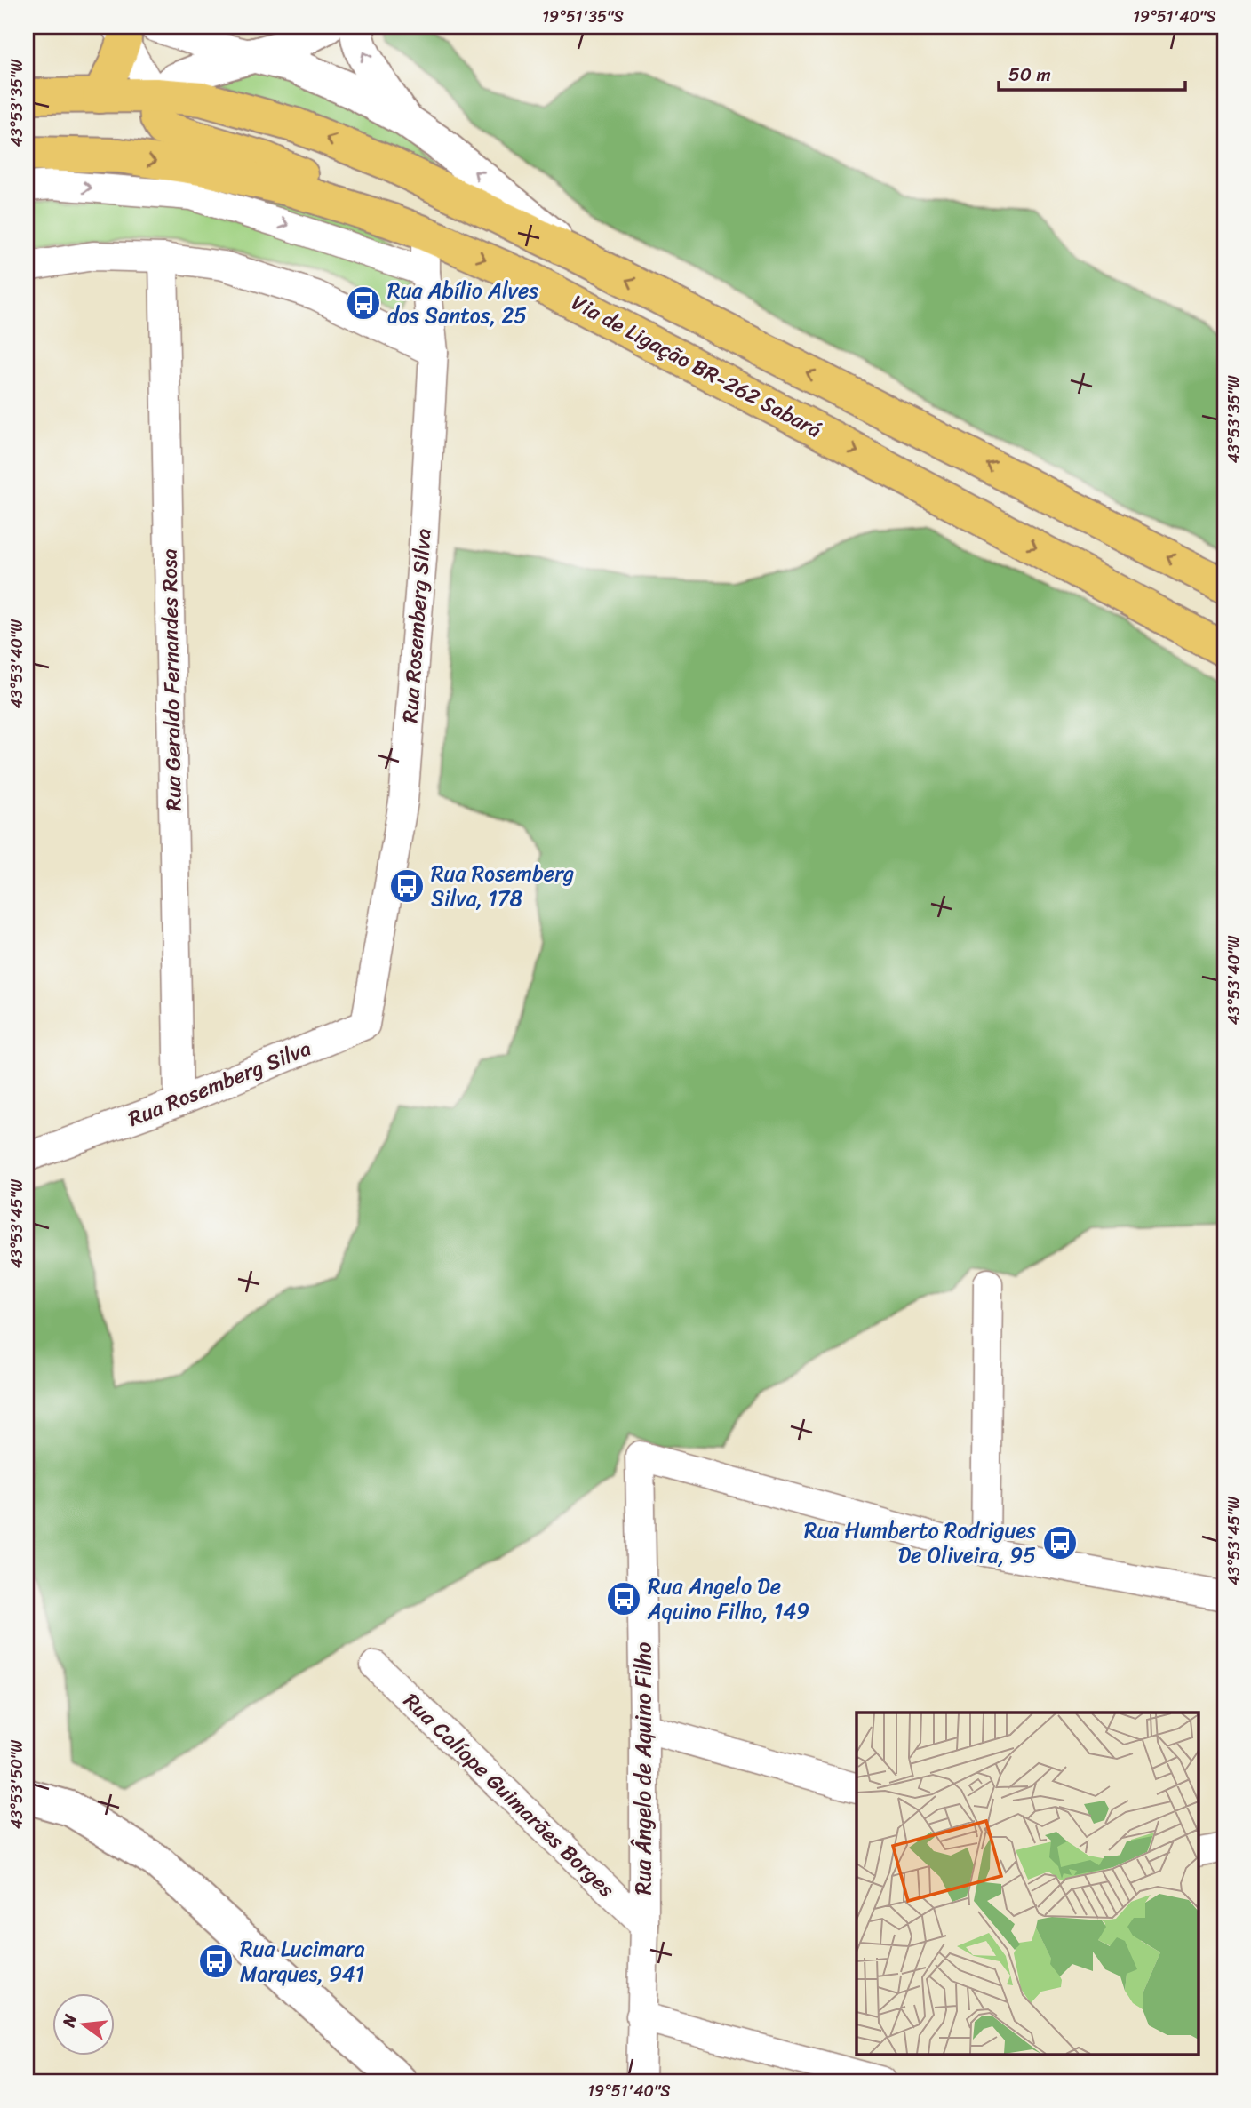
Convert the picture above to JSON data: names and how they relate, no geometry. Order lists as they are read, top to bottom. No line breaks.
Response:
{"streets":{"highway":["Via de Ligação BR-262 Sabará"],"street":["Rua Rosemberg Silva","Rua Geraldo Fernandes Rosa","Rua Ângelo de Aquino Filho","Rua Calíope Guimarães Borges"]},"crossings":[["Via de Ligação BR-262 Sabará","Rua Rosemberg Silva"],["Rua Rosemberg Silva","Rua Geraldo Fernandes Rosa"],["Rua Ângelo de Aquino Filho","Rua Calíope Guimarães Borges"]],"places":{"bus stop":["Rua Abílio Alves dos Santos, 25","Rua Rosemberg Silva, 178","Rua Humberto Rodrigues De Oliveira, 95","Rua Angelo De Aquino Filho, 149","Rua Lucimara Marques, 941"]},"scale_bar":"50 m","north":"left","coordinates":["19°51'35\"S","19°51'40\"S","43°53'35\"W","43°53'40\"W","43°53'45\"W","43°53'50\"W"]}
